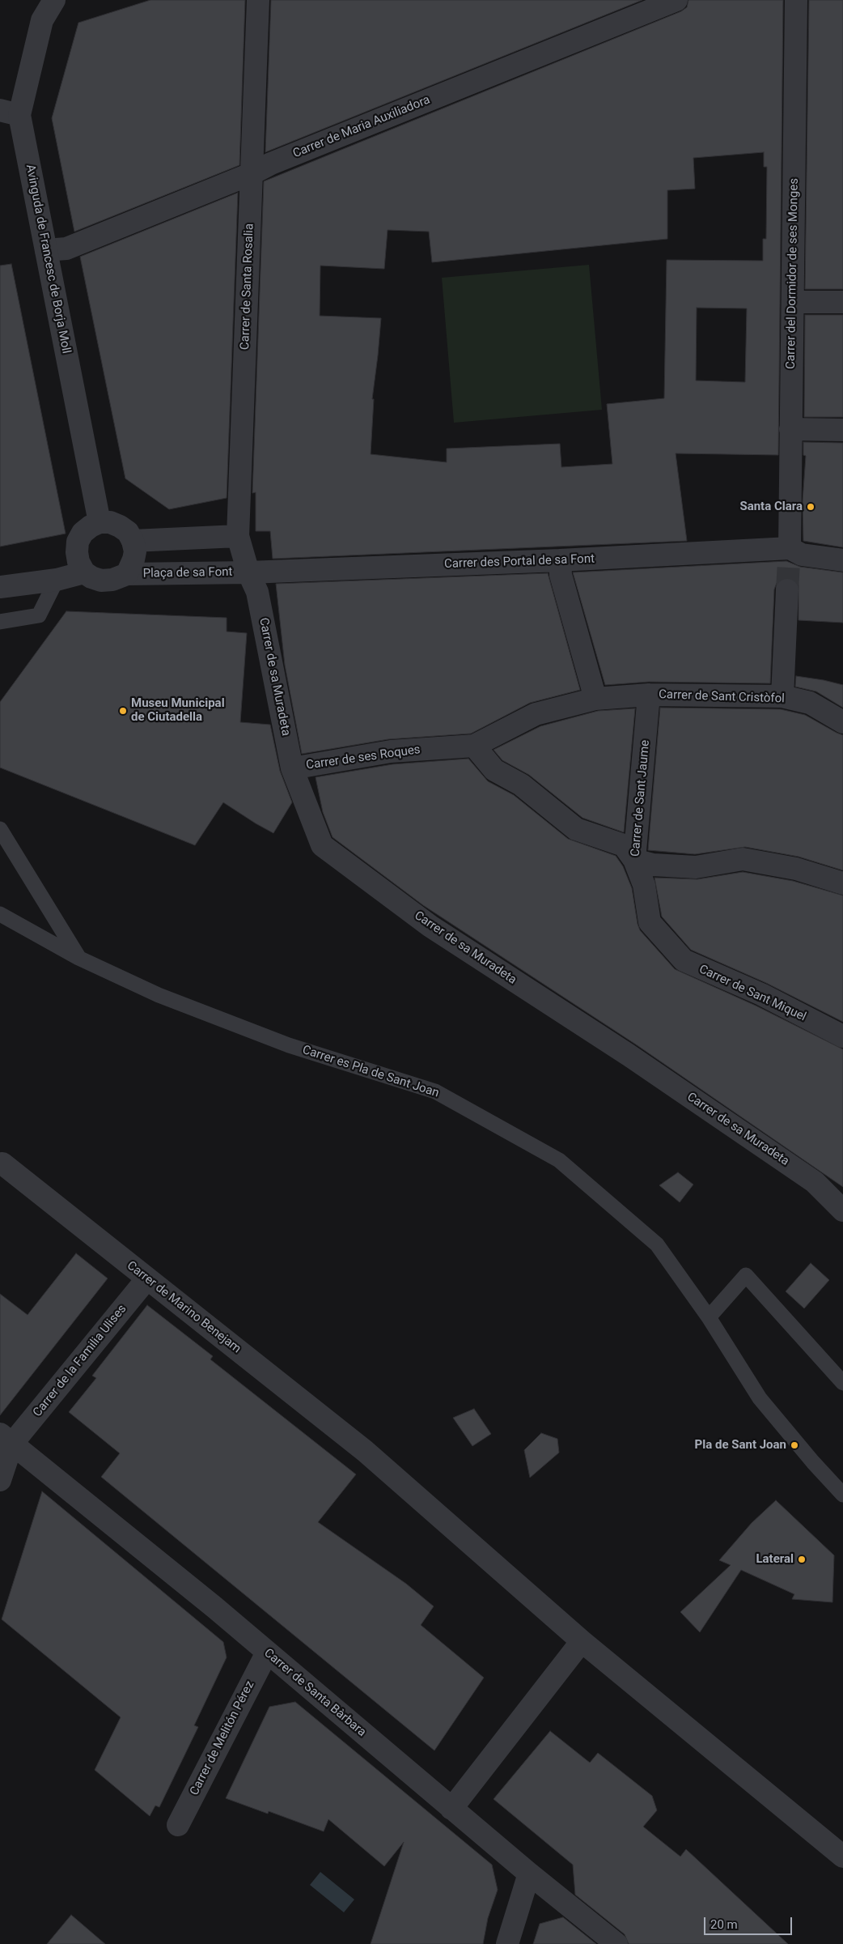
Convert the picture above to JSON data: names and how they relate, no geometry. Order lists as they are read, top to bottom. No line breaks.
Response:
{"streets":{"street":["Carrer de Maria Auxiliadora","Avinguda de Francesc de Borja Moll","Carrer del Dormidor de ses Monges","Carrer de Santa Rosalia","Carrer des Portal de sa Font","Plaça de sa Font","Carrer de sa Muradeta","Carrer de Sant Cristòfol","Carrer de ses Roques","Carrer de Sant Jaume","Carrer de Sant Miquel","Carrer de Marino Benejam","Carrer de la Familia Ulises","Carrer de Santa Bàrbara","Carrer de Melitón Pérez"],"lane":["Carrer es Pla de Sant Joan"]},"crossings":[["Carrer de Maria Auxiliadora","Avinguda de Francesc de Borja Moll"],["Carrer de Maria Auxiliadora","Carrer de Santa Rosalia"],["Avinguda de Francesc de Borja Moll","Plaça de sa Font"],["Carrer del Dormidor de ses Monges","Carrer des Portal de sa Font"],["Carrer de Santa Rosalia","Carrer des Portal de sa Font"],["Carrer de Santa Rosalia","Plaça de sa Font"],["Carrer de Santa Rosalia","Carrer de sa Muradeta"],["Carrer des Portal de sa Font","Plaça de sa Font"],["Carrer des Portal de sa Font","Carrer de sa Muradeta"],["Plaça de sa Font","Carrer de sa Muradeta"],["Carrer de sa Muradeta","Carrer de ses Roques"],["Carrer de Sant Cristòfol","Carrer de ses Roques"],["Carrer de Sant Cristòfol","Carrer de Sant Jaume"],["Carrer de Sant Jaume","Carrer de Sant Miquel"],["Carrer de Marino Benejam","Carrer de la Familia Ulises"],["Carrer de la Familia Ulises","Carrer de Santa Bàrbara"],["Carrer de Santa Bàrbara","Carrer de Melitón Pérez"]],"places":["Santa Clara","Museu Municipal de Ciutadella","Pla de Sant Joan","Lateral"],"scale_bar":"20 m"}
